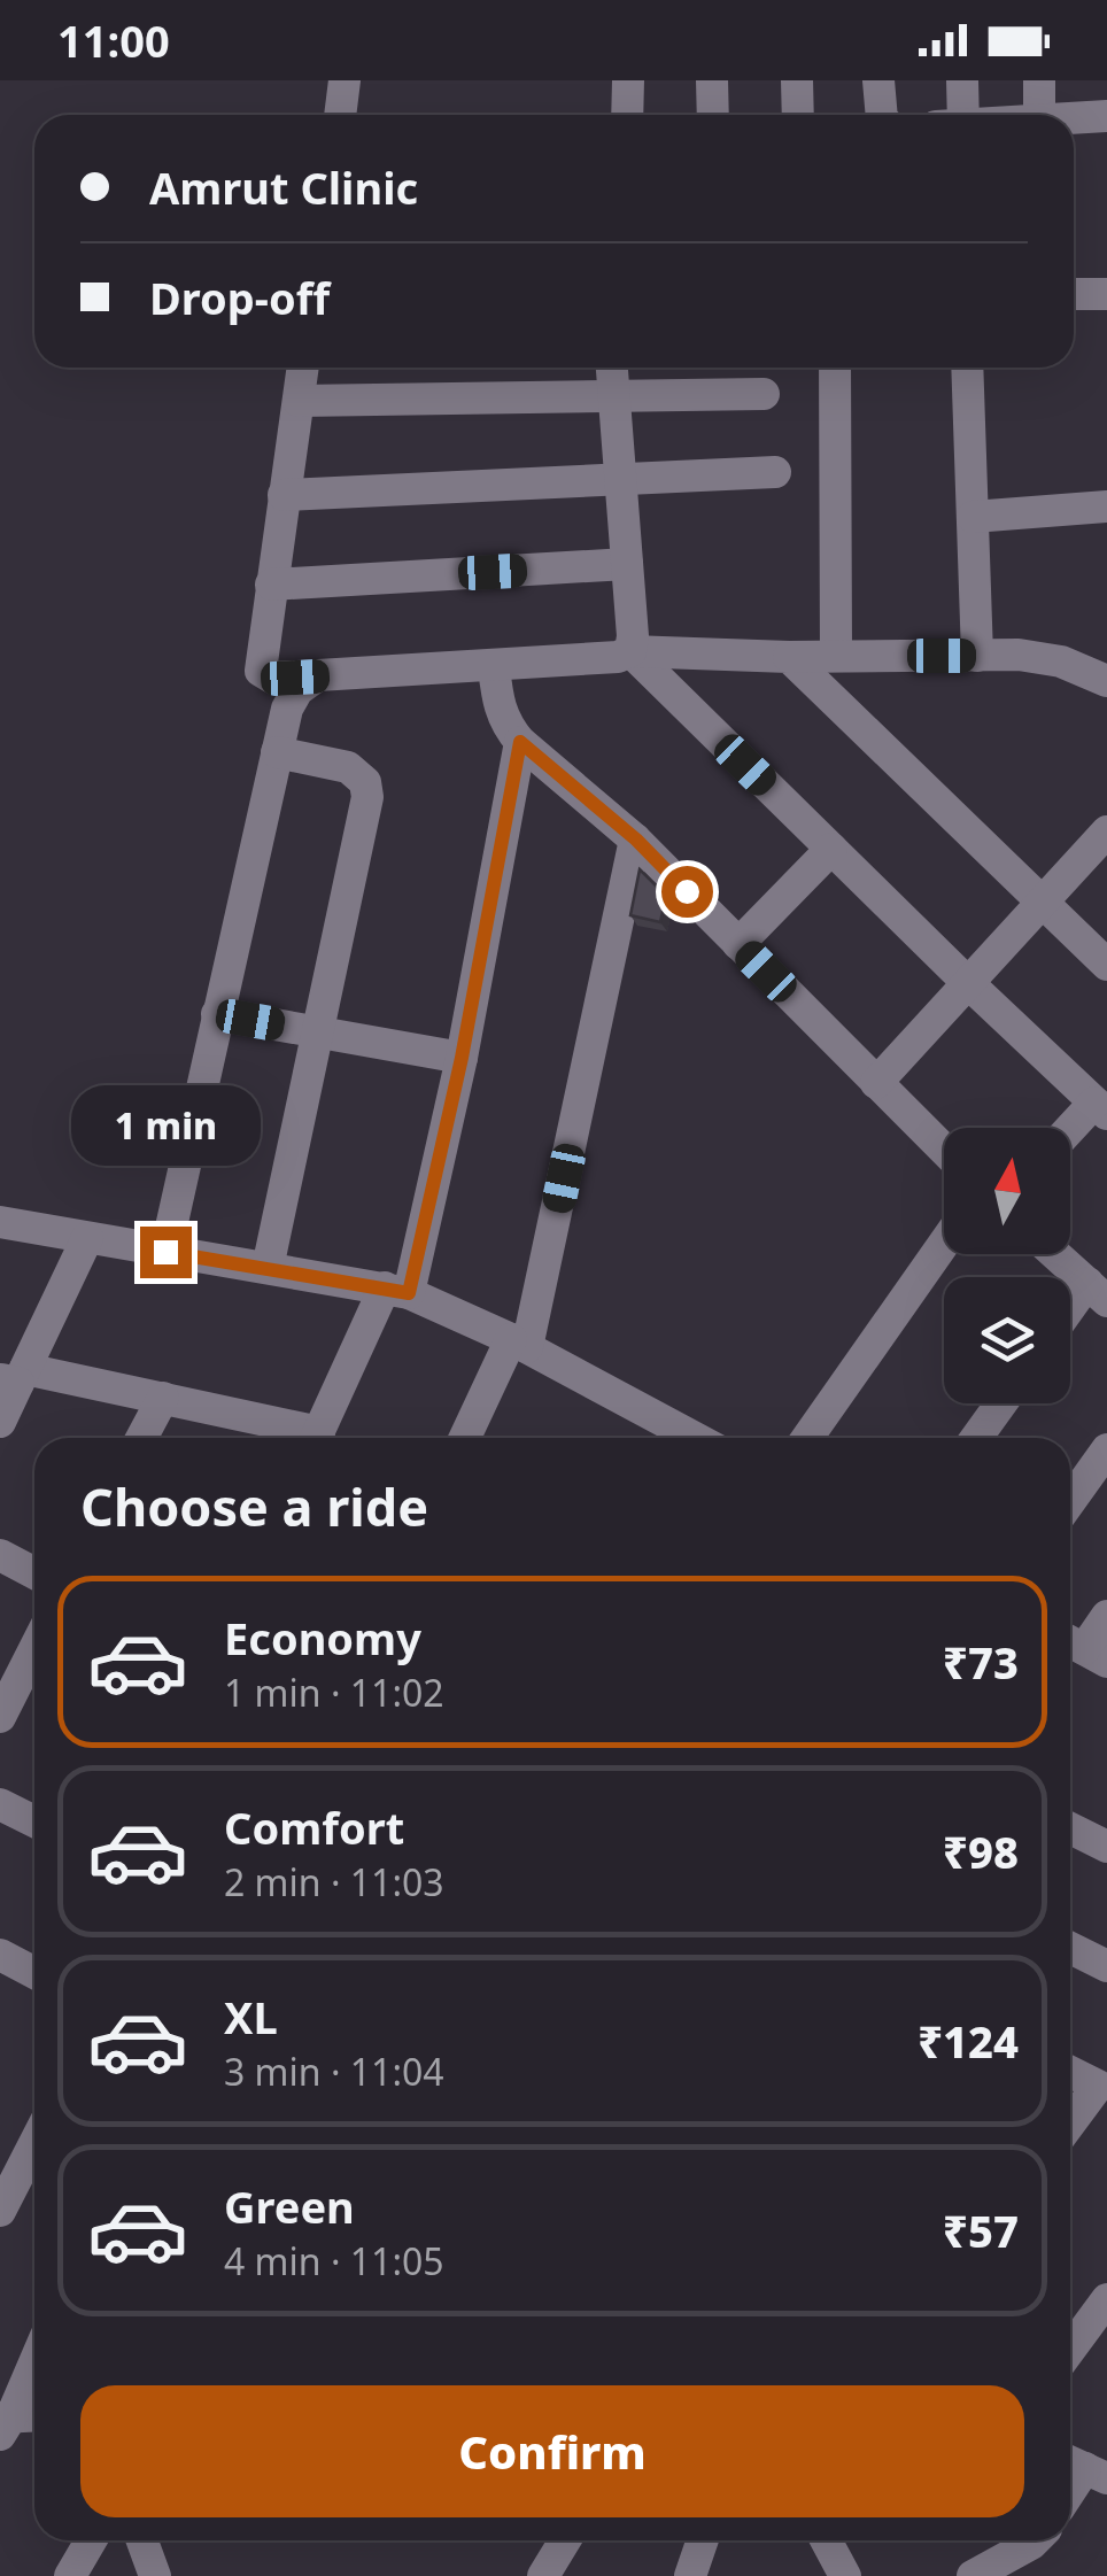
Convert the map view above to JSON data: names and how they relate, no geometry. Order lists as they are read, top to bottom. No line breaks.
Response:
{"north":"top","page":{"status":"11:00","banner":["Amrut Clinic","Drop-off"],"bubble":"1 min","heading":"Choose a ride","list":[{"name":"Economy","note":"1 min · 11:02","value":"₹73"},{"name":"Comfort","note":"2 min · 11:03","value":"₹98"},{"name":"XL","note":"3 min · 11:04","value":"₹124"},{"name":"Green","note":"4 min · 11:05","value":"₹57"}],"buttons":"Confirm"}}
